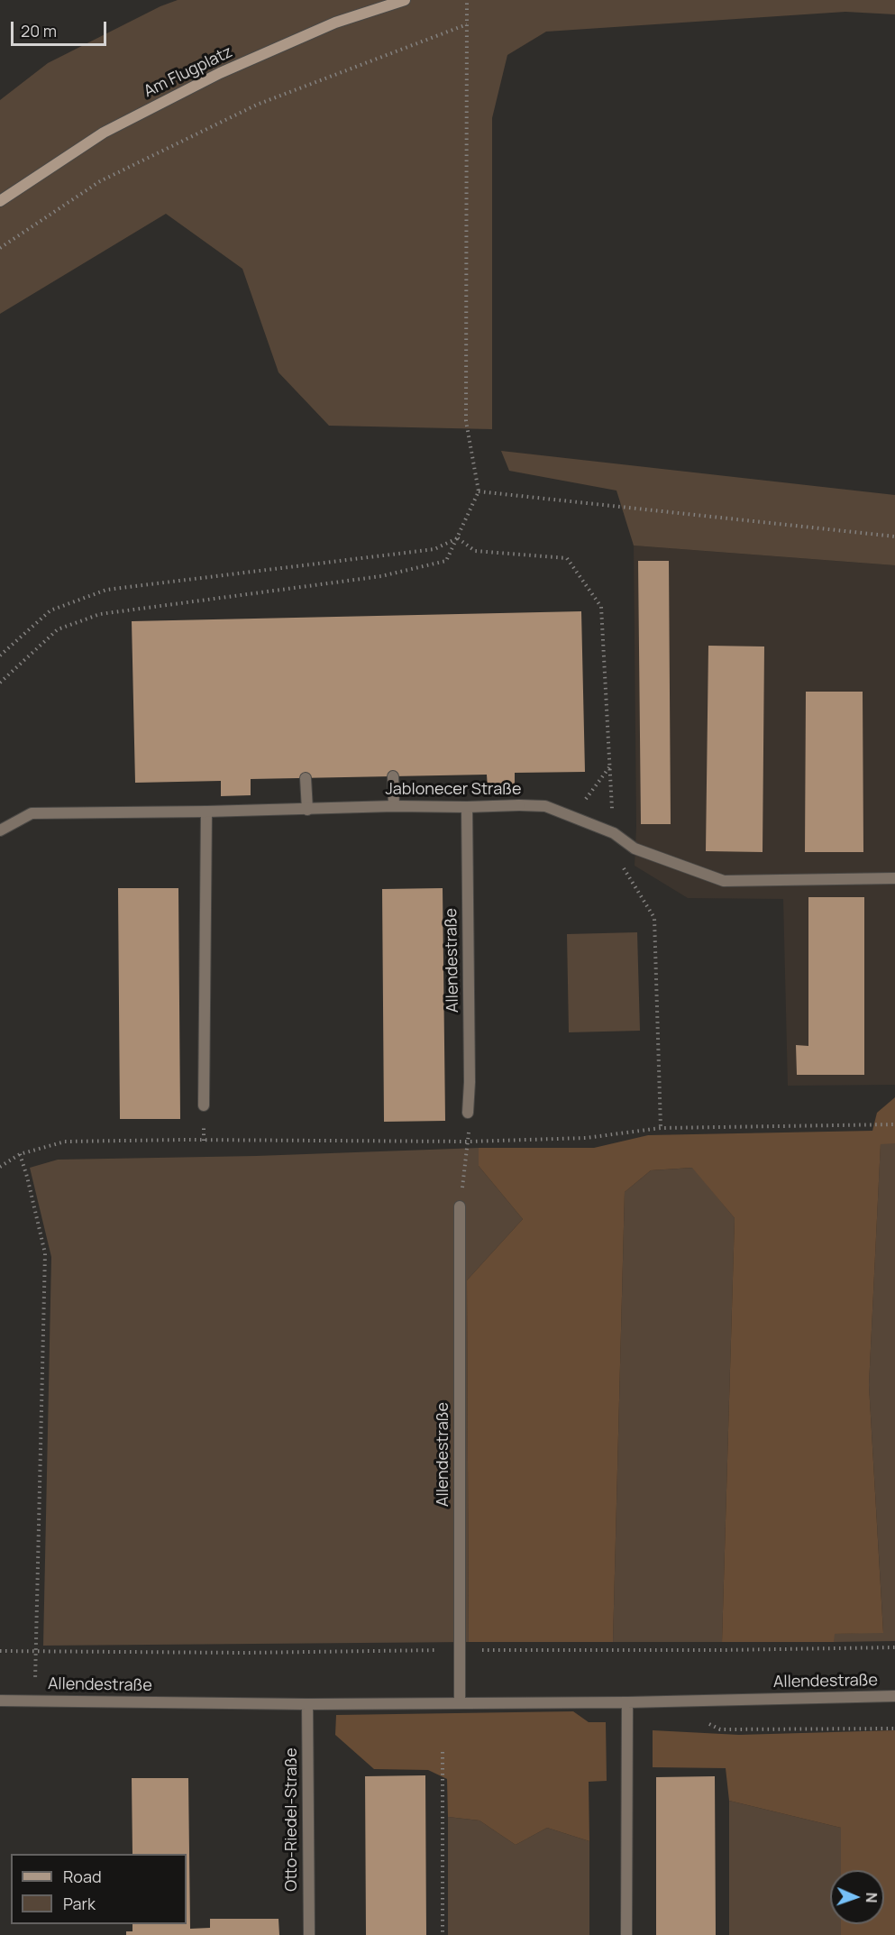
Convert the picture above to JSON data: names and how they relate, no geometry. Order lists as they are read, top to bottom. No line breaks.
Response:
{"streets":{"main road":["Am Flugplatz"],"street":["Jablonecer Straße","Allendestraße","Otto-Riedel-Straße"]},"crossings":[["Jablonecer Straße","Allendestraße"],["Allendestraße","Otto-Riedel-Straße"]],"legend":["Road","Park"],"scale_bar":"20 m","north":"right"}
